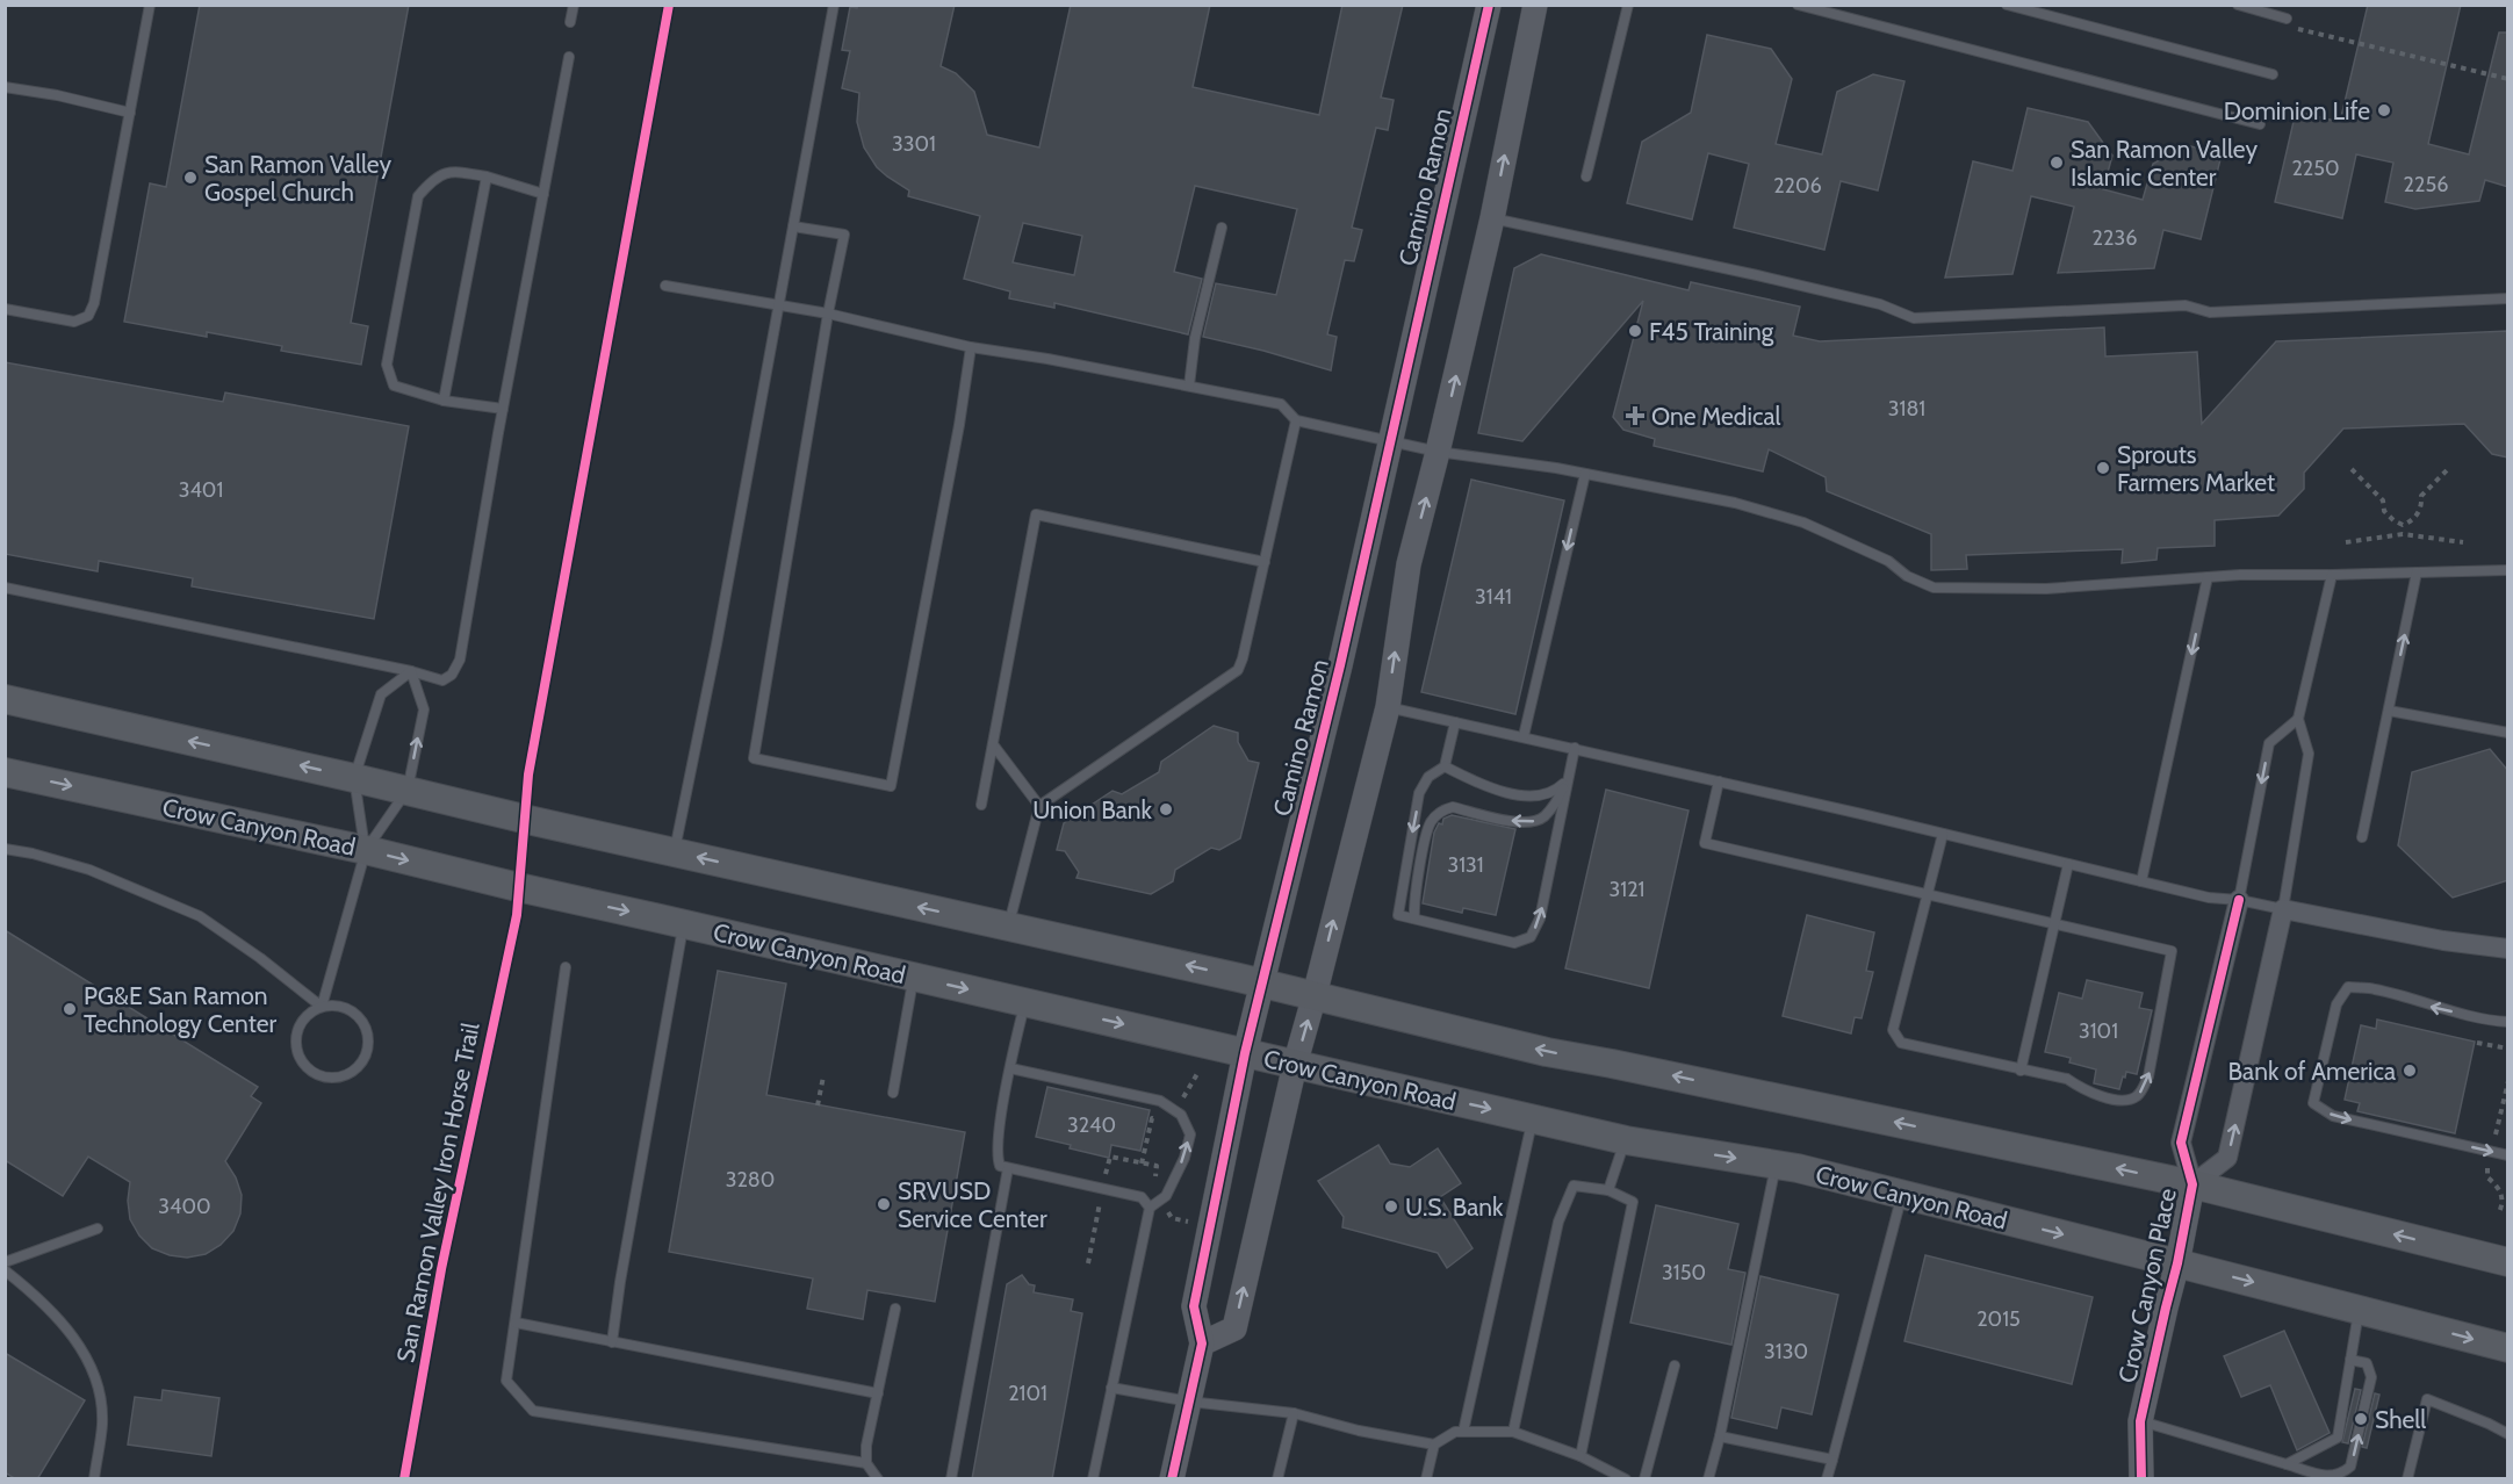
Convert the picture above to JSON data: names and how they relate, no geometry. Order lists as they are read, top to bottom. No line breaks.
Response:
{"streets":{"main road":["Crow Canyon Road"],"street":["Camino Ramon","Crow Canyon Place"],"cycle path":["San Ramon Valley Iron Horse Trail"]},"crossings":[["Camino Ramon","Crow Canyon Road"],["Crow Canyon Road","Crow Canyon Place"]],"places":{"other":["Dominion Life","San Ramon Valley Islamic Center","San Ramon Valley Gospel Church","F45 Training","Sprouts Farmers Market","Union Bank","PG&E San Ramon Technology Center","Bank of America","SRVUSD Service Center","U.S. Bank","Shell"],"health":["One Medical"]},"house_numbers":["3301","2250","2256","2206","2236","3181","3401","3141","3131","3121","3101","3240","3280","3400","3150","2015","3130","2101"]}
